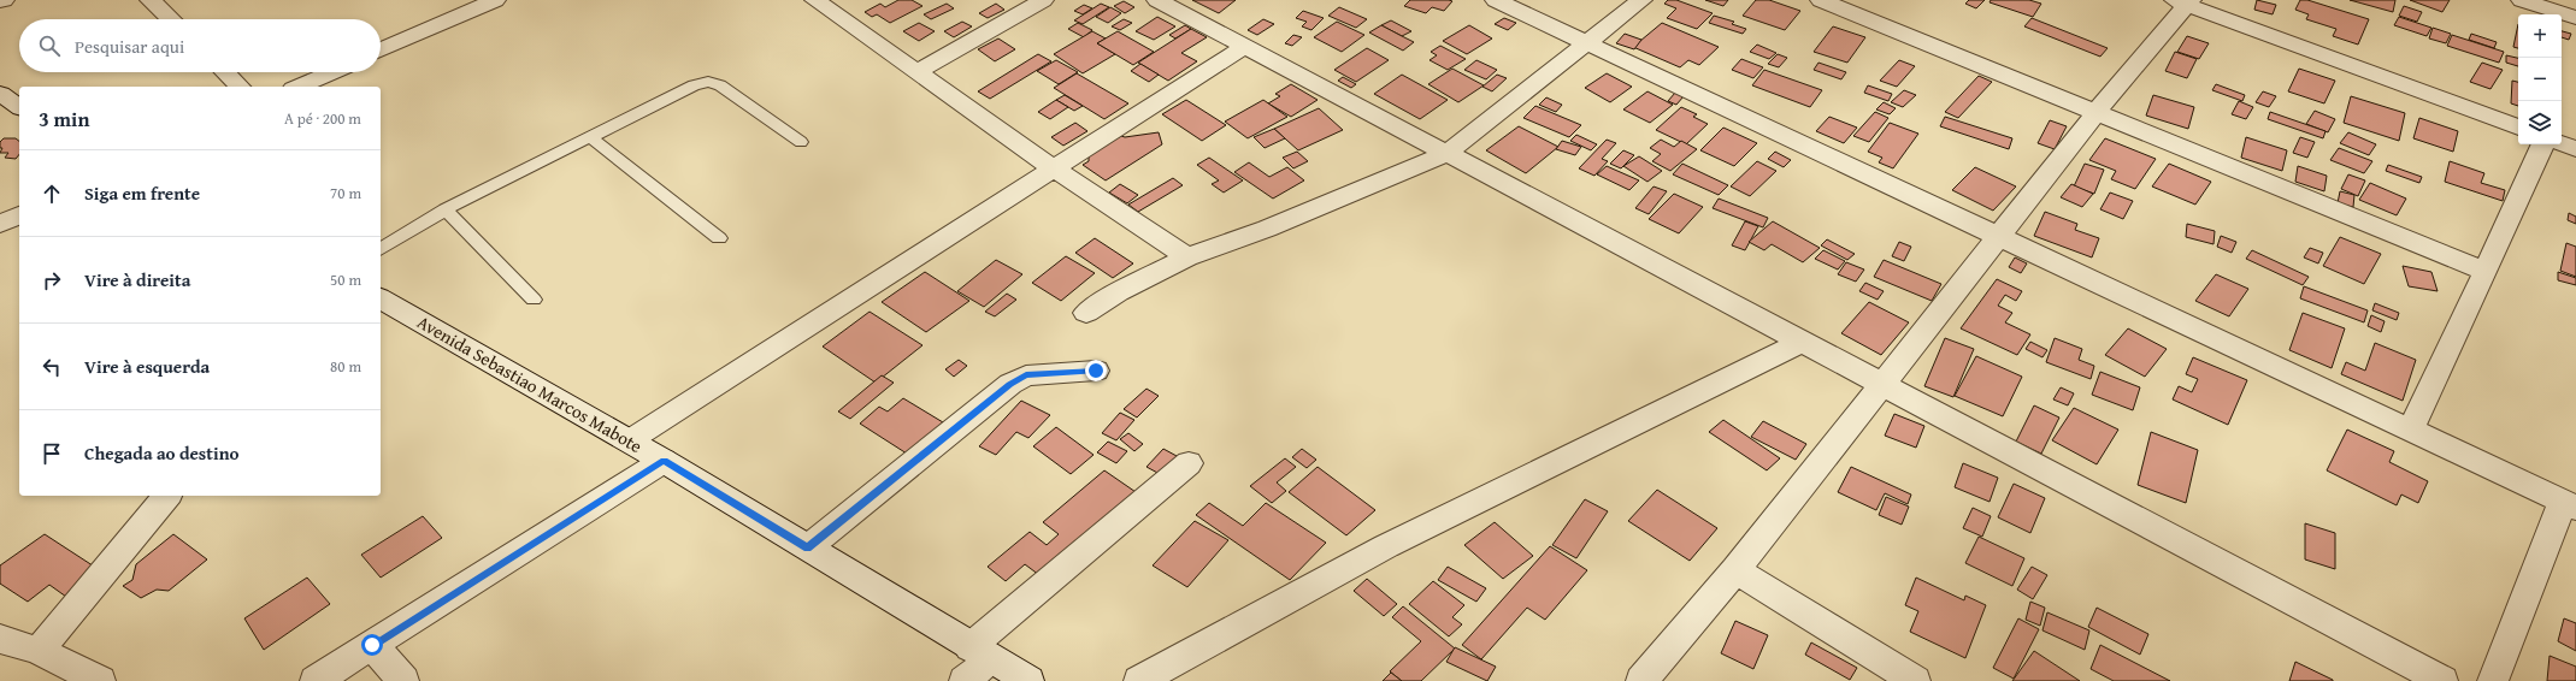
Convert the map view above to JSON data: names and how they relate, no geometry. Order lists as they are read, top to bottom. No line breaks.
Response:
{"streets":{"street":["Avenida Sebastiao Marcos Mabote"]},"page":{"map_buttons":["+","−"],"search":"Pesquisar aqui","heading":["3 min","A pé · 200 m"],"list":[["Siga em frente","70 m"],["Vire à direita","50 m"],["Vire à esquerda","80 m"],"Chegada ao destino"]}}
